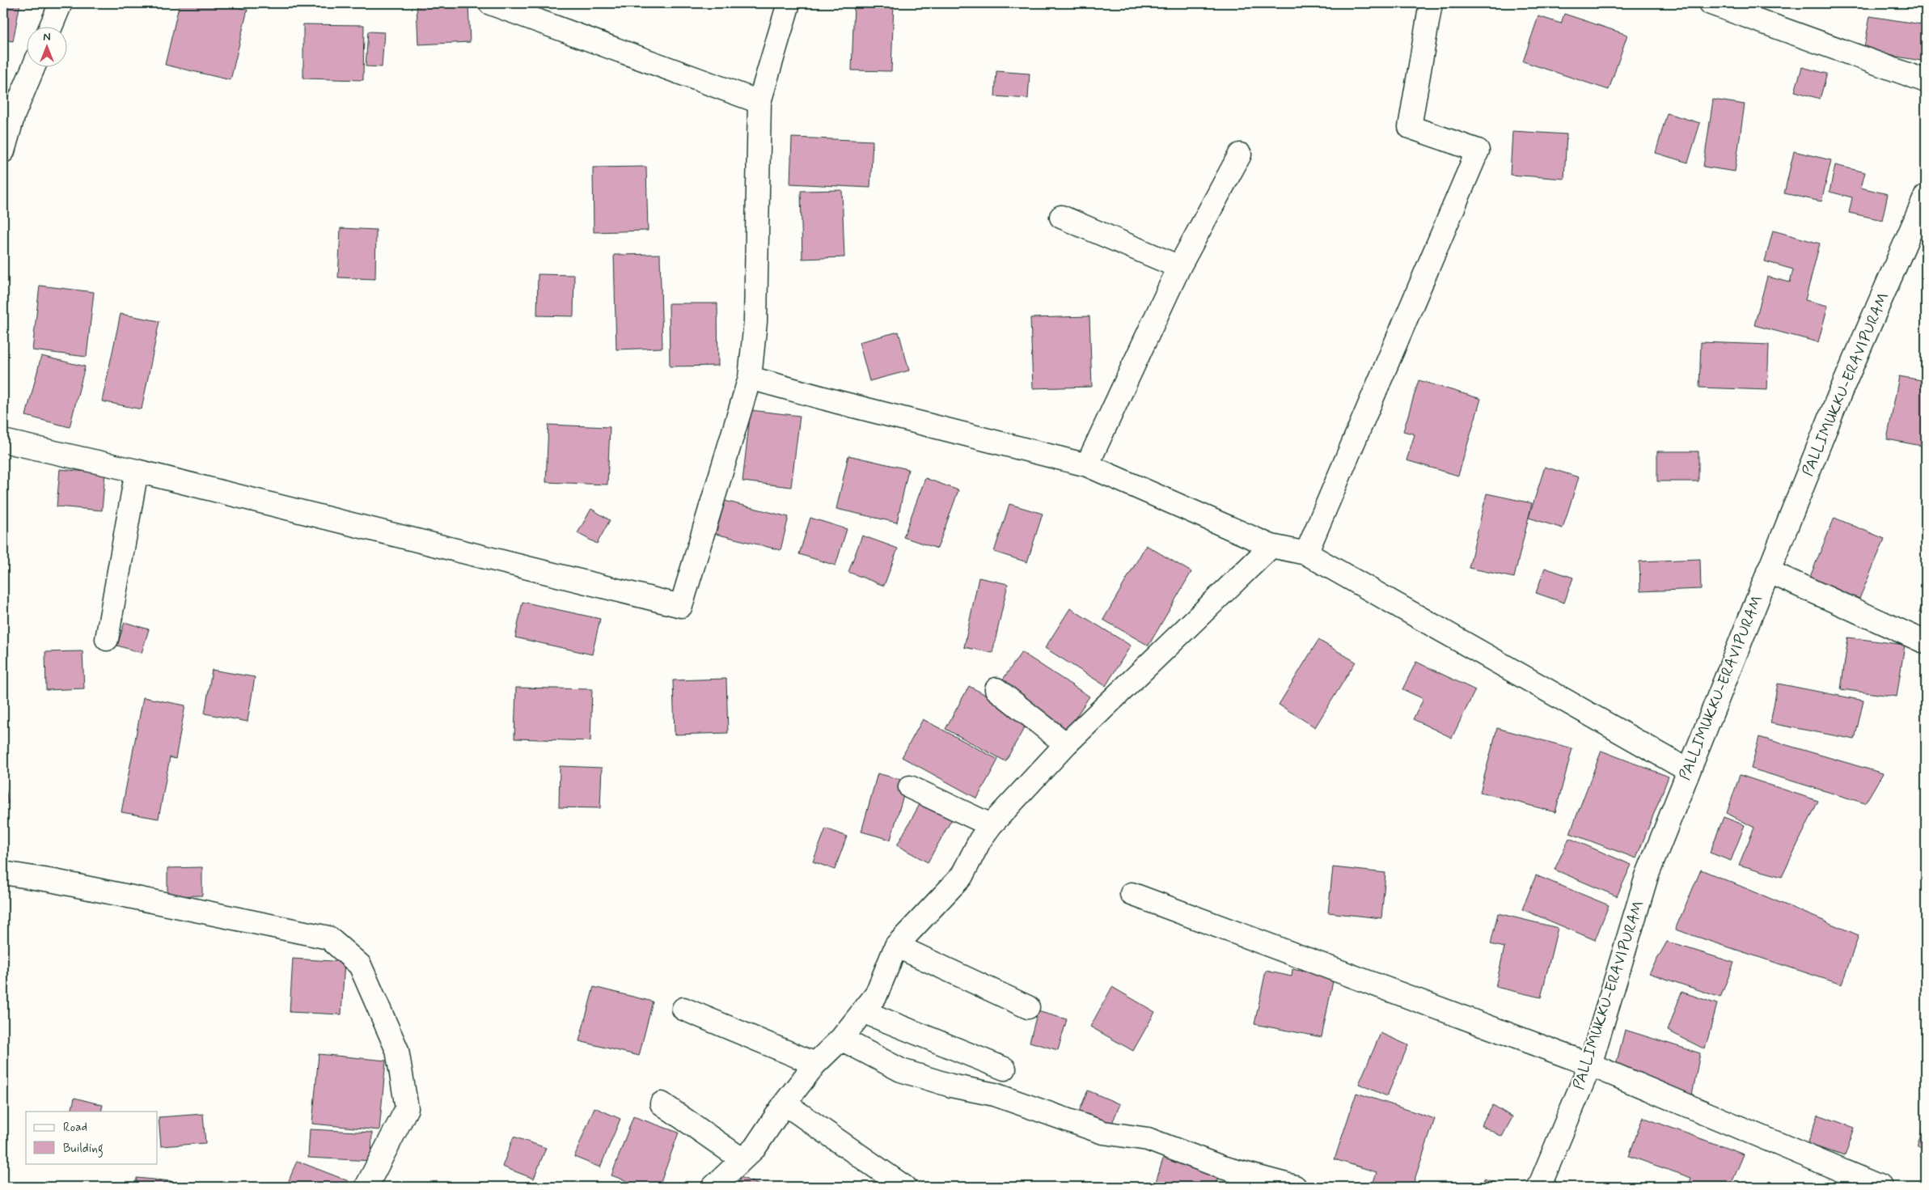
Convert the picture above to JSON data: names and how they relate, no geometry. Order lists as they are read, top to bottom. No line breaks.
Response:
{"streets":{"street":["PALLIMUKKU-ERAVIPURAM"]},"legend":["Road","Building"],"north":"top"}
